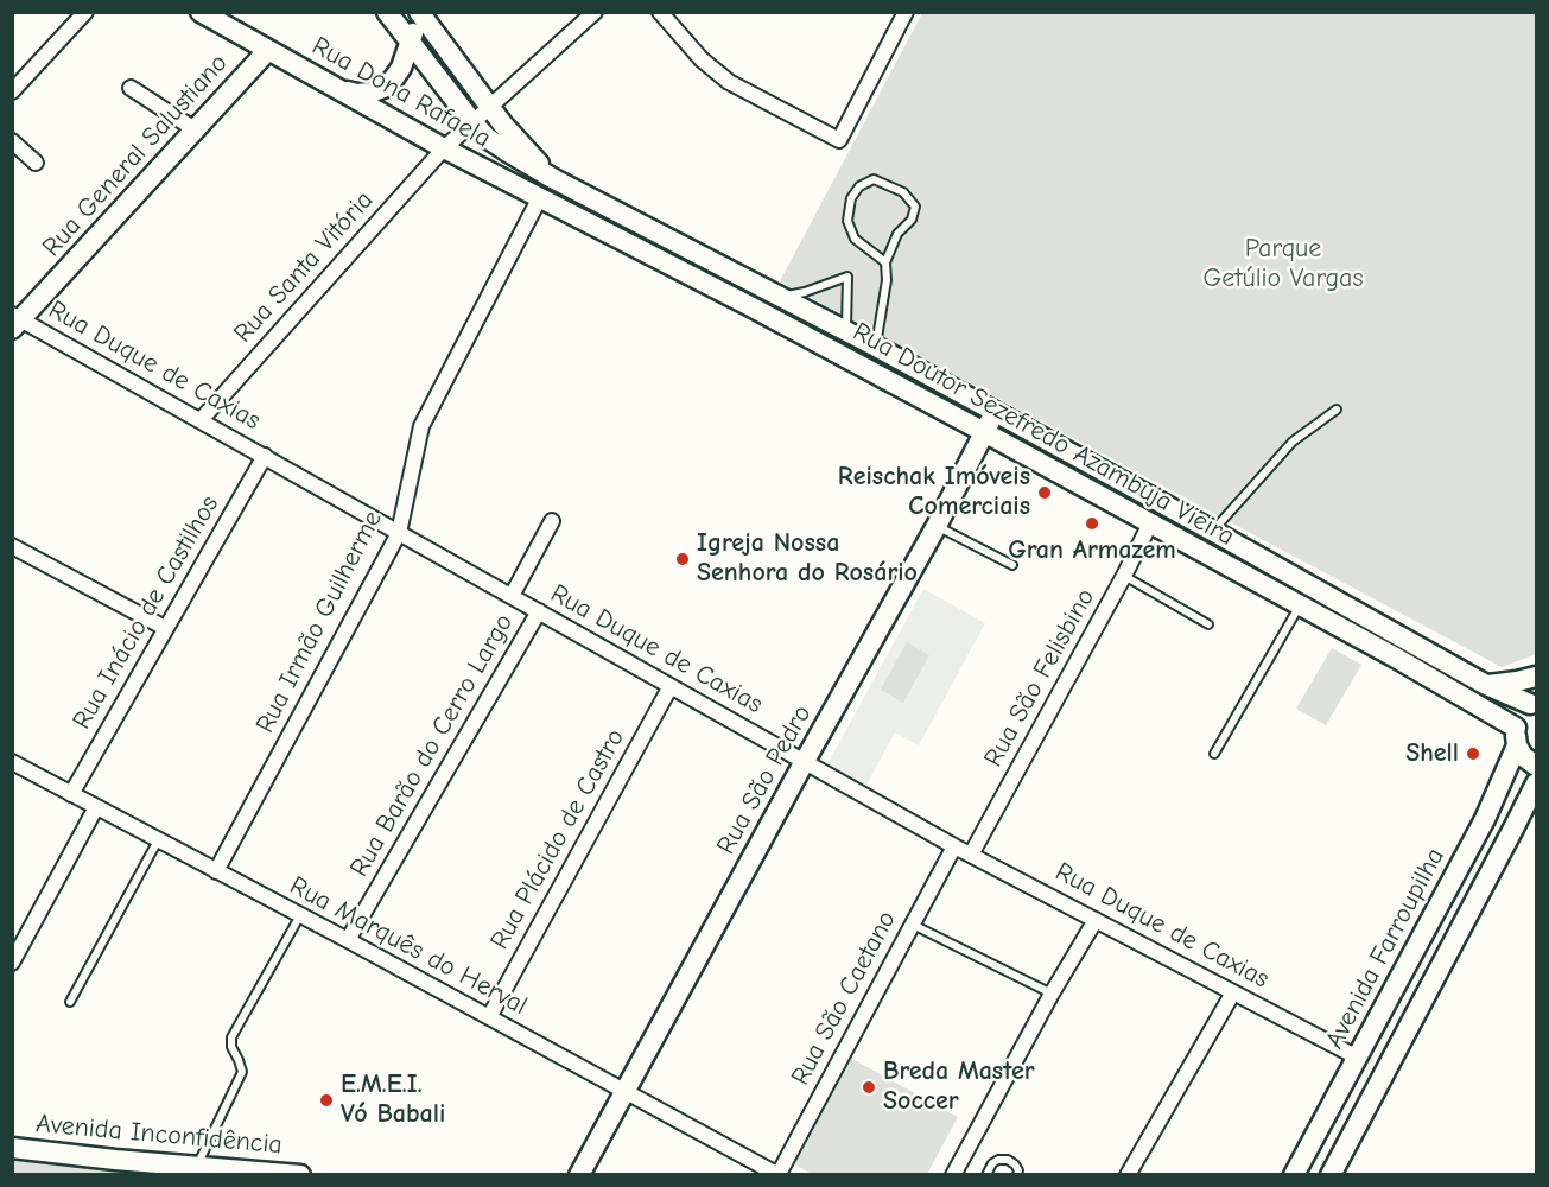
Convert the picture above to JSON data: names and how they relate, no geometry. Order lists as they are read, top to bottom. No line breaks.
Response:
{"streets":{"main road":["Rua Dona Rafaela","Rua General Salustiano","Rua Doutor Sezefredo Azambuja Vieira","Rua São Pedro","Avenida Farroupilha","Avenida Inconfidência"],"street":["Rua Santa Vitória","Rua Duque de Caxias","Rua Inácio de Castilhos","Rua Irmão Guilherme","Rua São Felisbino","Rua Barão do Cerro Largo","Rua Plácido de Castro","Rua Marquês do Herval","Rua São Caetano"]},"crossings":[["Rua Dona Rafaela","Rua General Salustiano"],["Rua Dona Rafaela","Rua Santa Vitória"],["Rua Dona Rafaela","Rua Doutor Sezefredo Azambuja Vieira"],["Rua Dona Rafaela","Rua Irmão Guilherme"],["Rua General Salustiano","Rua Duque de Caxias"],["Rua Santa Vitória","Rua Duque de Caxias"],["Rua Santa Vitória","Rua Doutor Sezefredo Azambuja Vieira"],["Rua Duque de Caxias","Rua Inácio de Castilhos"],["Rua Duque de Caxias","Rua Irmão Guilherme"],["Rua Duque de Caxias","Rua São Felisbino"],["Rua Duque de Caxias","Rua Barão do Cerro Largo"],["Rua Duque de Caxias","Rua São Pedro"],["Rua Duque de Caxias","Rua Plácido de Castro"],["Rua Duque de Caxias","Avenida Farroupilha"],["Rua Duque de Caxias","Rua São Caetano"],["Rua Doutor Sezefredo Azambuja Vieira","Rua Irmão Guilherme"],["Rua Doutor Sezefredo Azambuja Vieira","Rua São Felisbino"],["Rua Doutor Sezefredo Azambuja Vieira","Rua São Pedro"],["Rua Doutor Sezefredo Azambuja Vieira","Avenida Farroupilha"],["Rua Inácio de Castilhos","Rua Marquês do Herval"],["Rua Irmão Guilherme","Rua Marquês do Herval"],["Rua Barão do Cerro Largo","Rua Marquês do Herval"],["Rua São Pedro","Rua Marquês do Herval"],["Rua Plácido de Castro","Rua Marquês do Herval"],["Rua Marquês do Herval","Rua São Caetano"]],"parks":["Parque Getúlio Vargas"],"places":["Reischak Imóveis Comerciais","Gran Armazem","Igreja Nossa Senhora do Rosário","Shell","Breda Master Soccer","E.M.E.I. Vó Babali"]}
